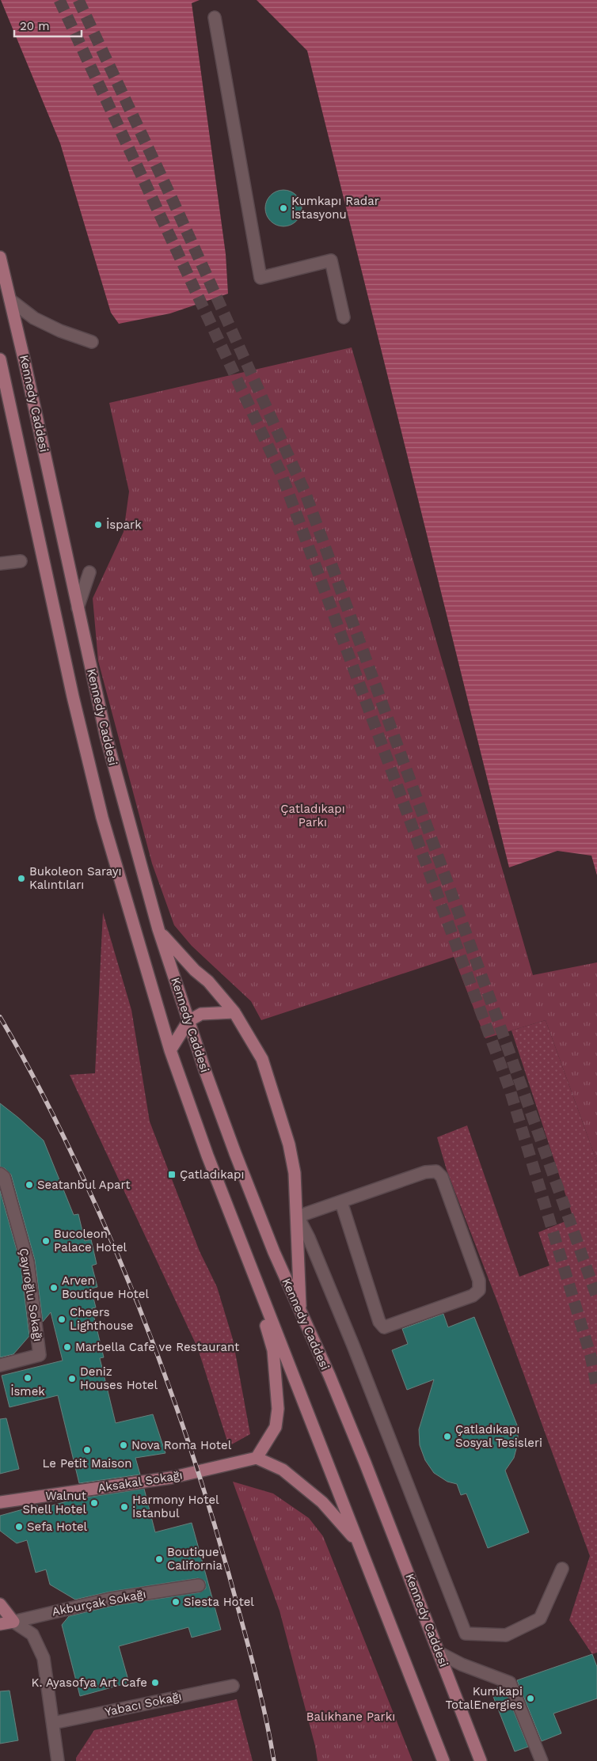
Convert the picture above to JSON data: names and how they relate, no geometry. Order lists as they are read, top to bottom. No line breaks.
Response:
{"streets":{"main road":["Kennedy Caddesi","Aksakal Sokağı","Akburçak Sokağı"],"street":["Çayıroğlu Sokağı","Yabacı Sokağı"]},"parks":["Çatladıkapı Parkı","Balıkhane Parkı"],"places":{"other":["Kumkapı Radar İstasyonu","İspark","Bukoleon Sarayı Kalıntıları","Seatanbul Apart","Bucoleon Palace Hotel","Arven Boutique Hotel","Cheers Lighthouse","Marbella Cafe ve Restaurant","İsmek","Deniz Houses Hotel","Çatladıkapı Sosyal Tesisleri","Nova Roma Hotel","Le Petit Maison","Walnut Shell Hotel","Harmony Hotel İstanbul","Sefa Hotel","Boutique California","Siesta Hotel","K. Ayasofya Art Cafe","Kumkapi TotalEnergies"],"transit":["Çatladıkapı"]},"scale_bar":"20 m"}
